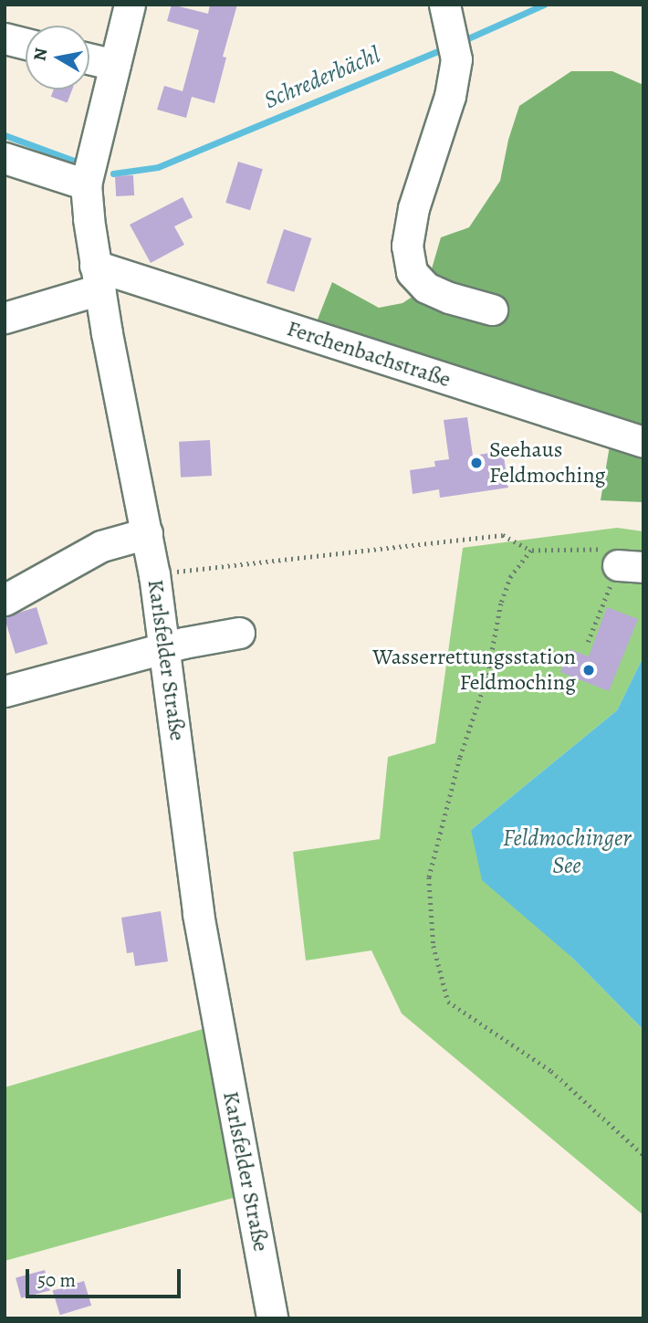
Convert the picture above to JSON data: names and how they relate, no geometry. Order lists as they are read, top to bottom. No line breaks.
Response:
{"streets":{"street":["Ferchenbachstraße","Karlsfelder Straße"]},"crossings":[["Ferchenbachstraße","Karlsfelder Straße"]],"water":["Schrederbächl","Feldmochinger See"],"places":["Seehaus Feldmoching","Wasserrettungsstation Feldmoching"],"scale_bar":"50 m","north":"left"}
